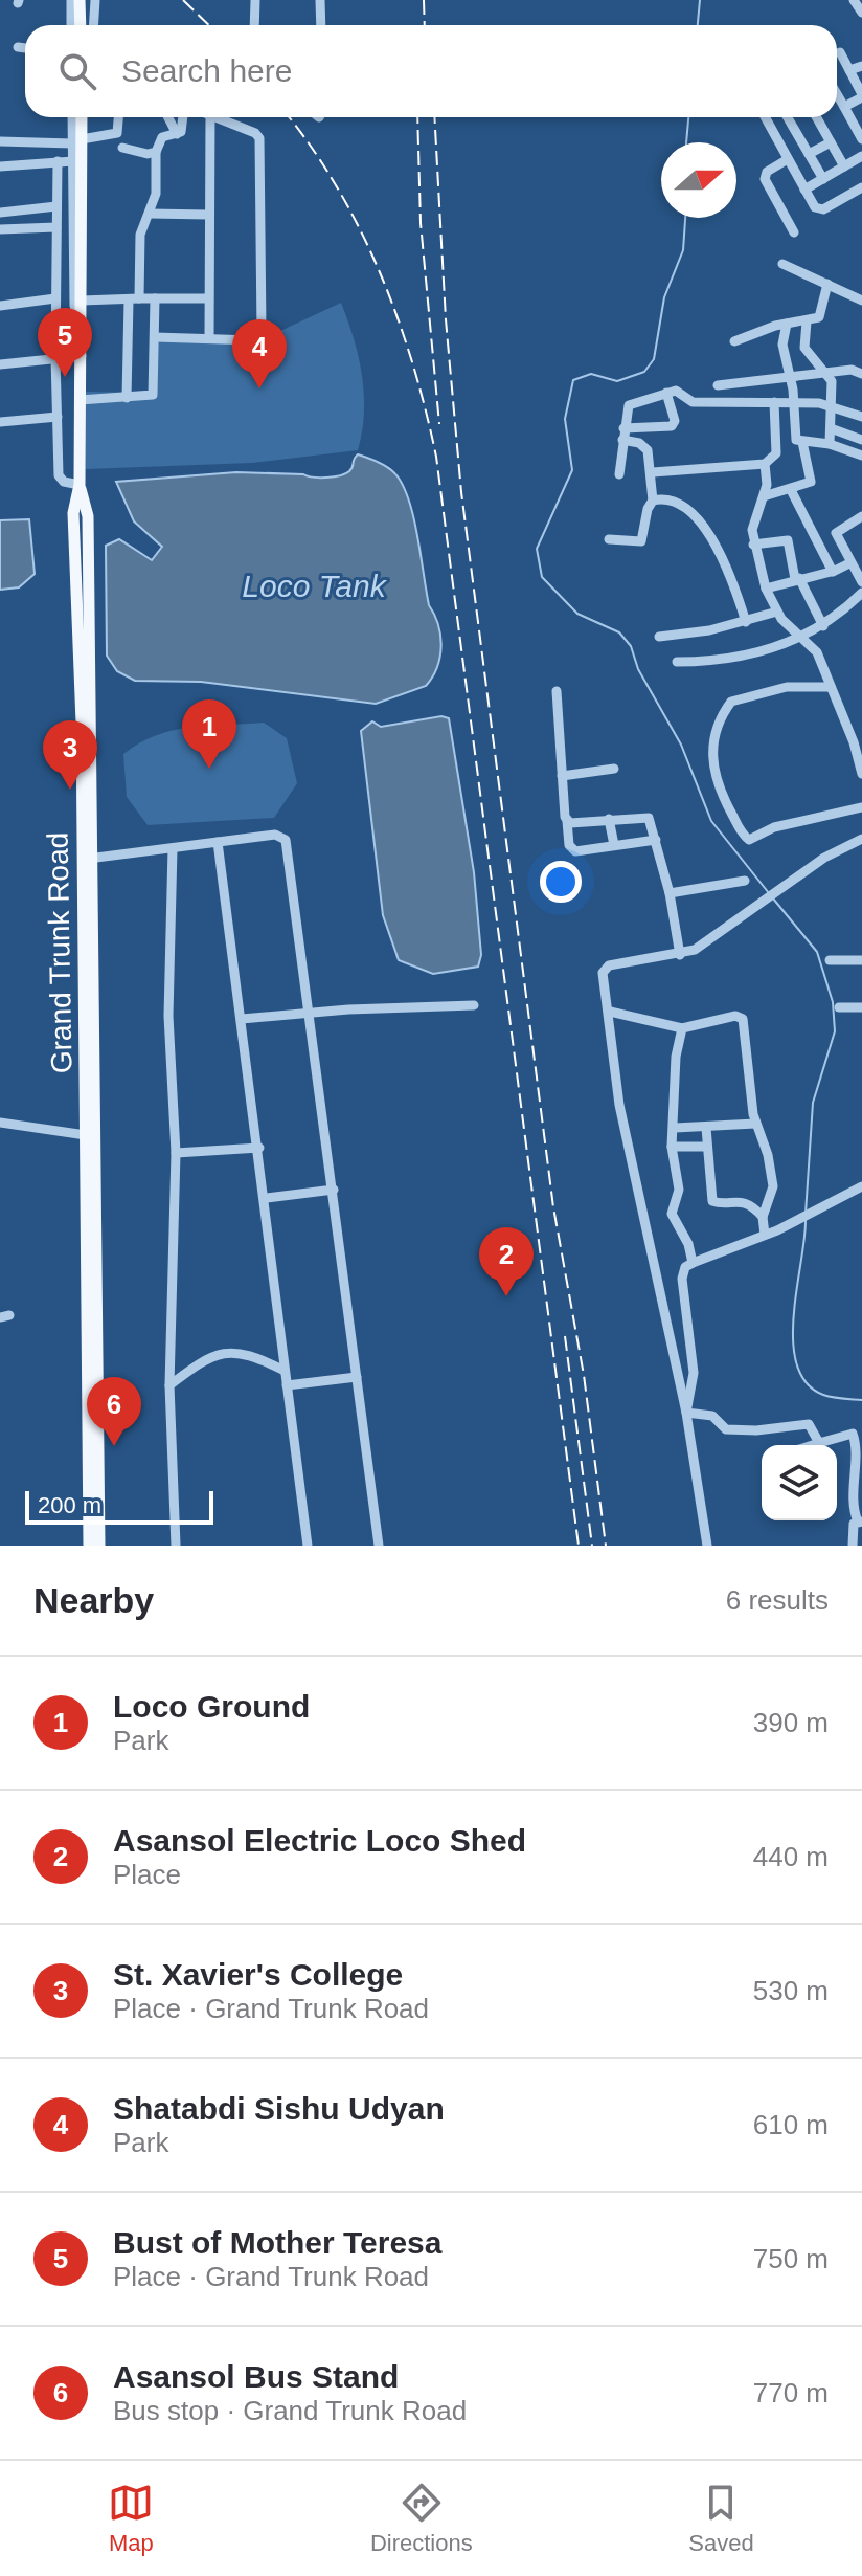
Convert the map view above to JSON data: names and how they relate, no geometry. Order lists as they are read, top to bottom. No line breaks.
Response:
{"streets":{"main road":["Grand Trunk Road"]},"water":["Loco Tank"],"scale_bar":"200 m","north":"right","page":{"search":"Search here","pins":["5","4","1","3","2","6"],"scale":"200 m","heading":["Nearby","6 results"],"list":[{"mark":"1","name":"Loco Ground","note":"Park","value":"390 m"},{"mark":"2","name":"Asansol Electric Loco Shed","note":"Place","value":"440 m"},{"mark":"3","name":"St. Xavier's College","note":"Place · Grand Trunk Road","value":"530 m"},{"mark":"4","name":"Shatabdi Sishu Udyan","note":"Park","value":"610 m"},{"mark":"5","name":"Bust of Mother Teresa","note":"Place · Grand Trunk Road","value":"750 m"},{"mark":"6","name":"Asansol Bus Stand","note":"Bus stop · Grand Trunk Road","value":"770 m"}],"nav":["Map","Directions","Saved"]}}
